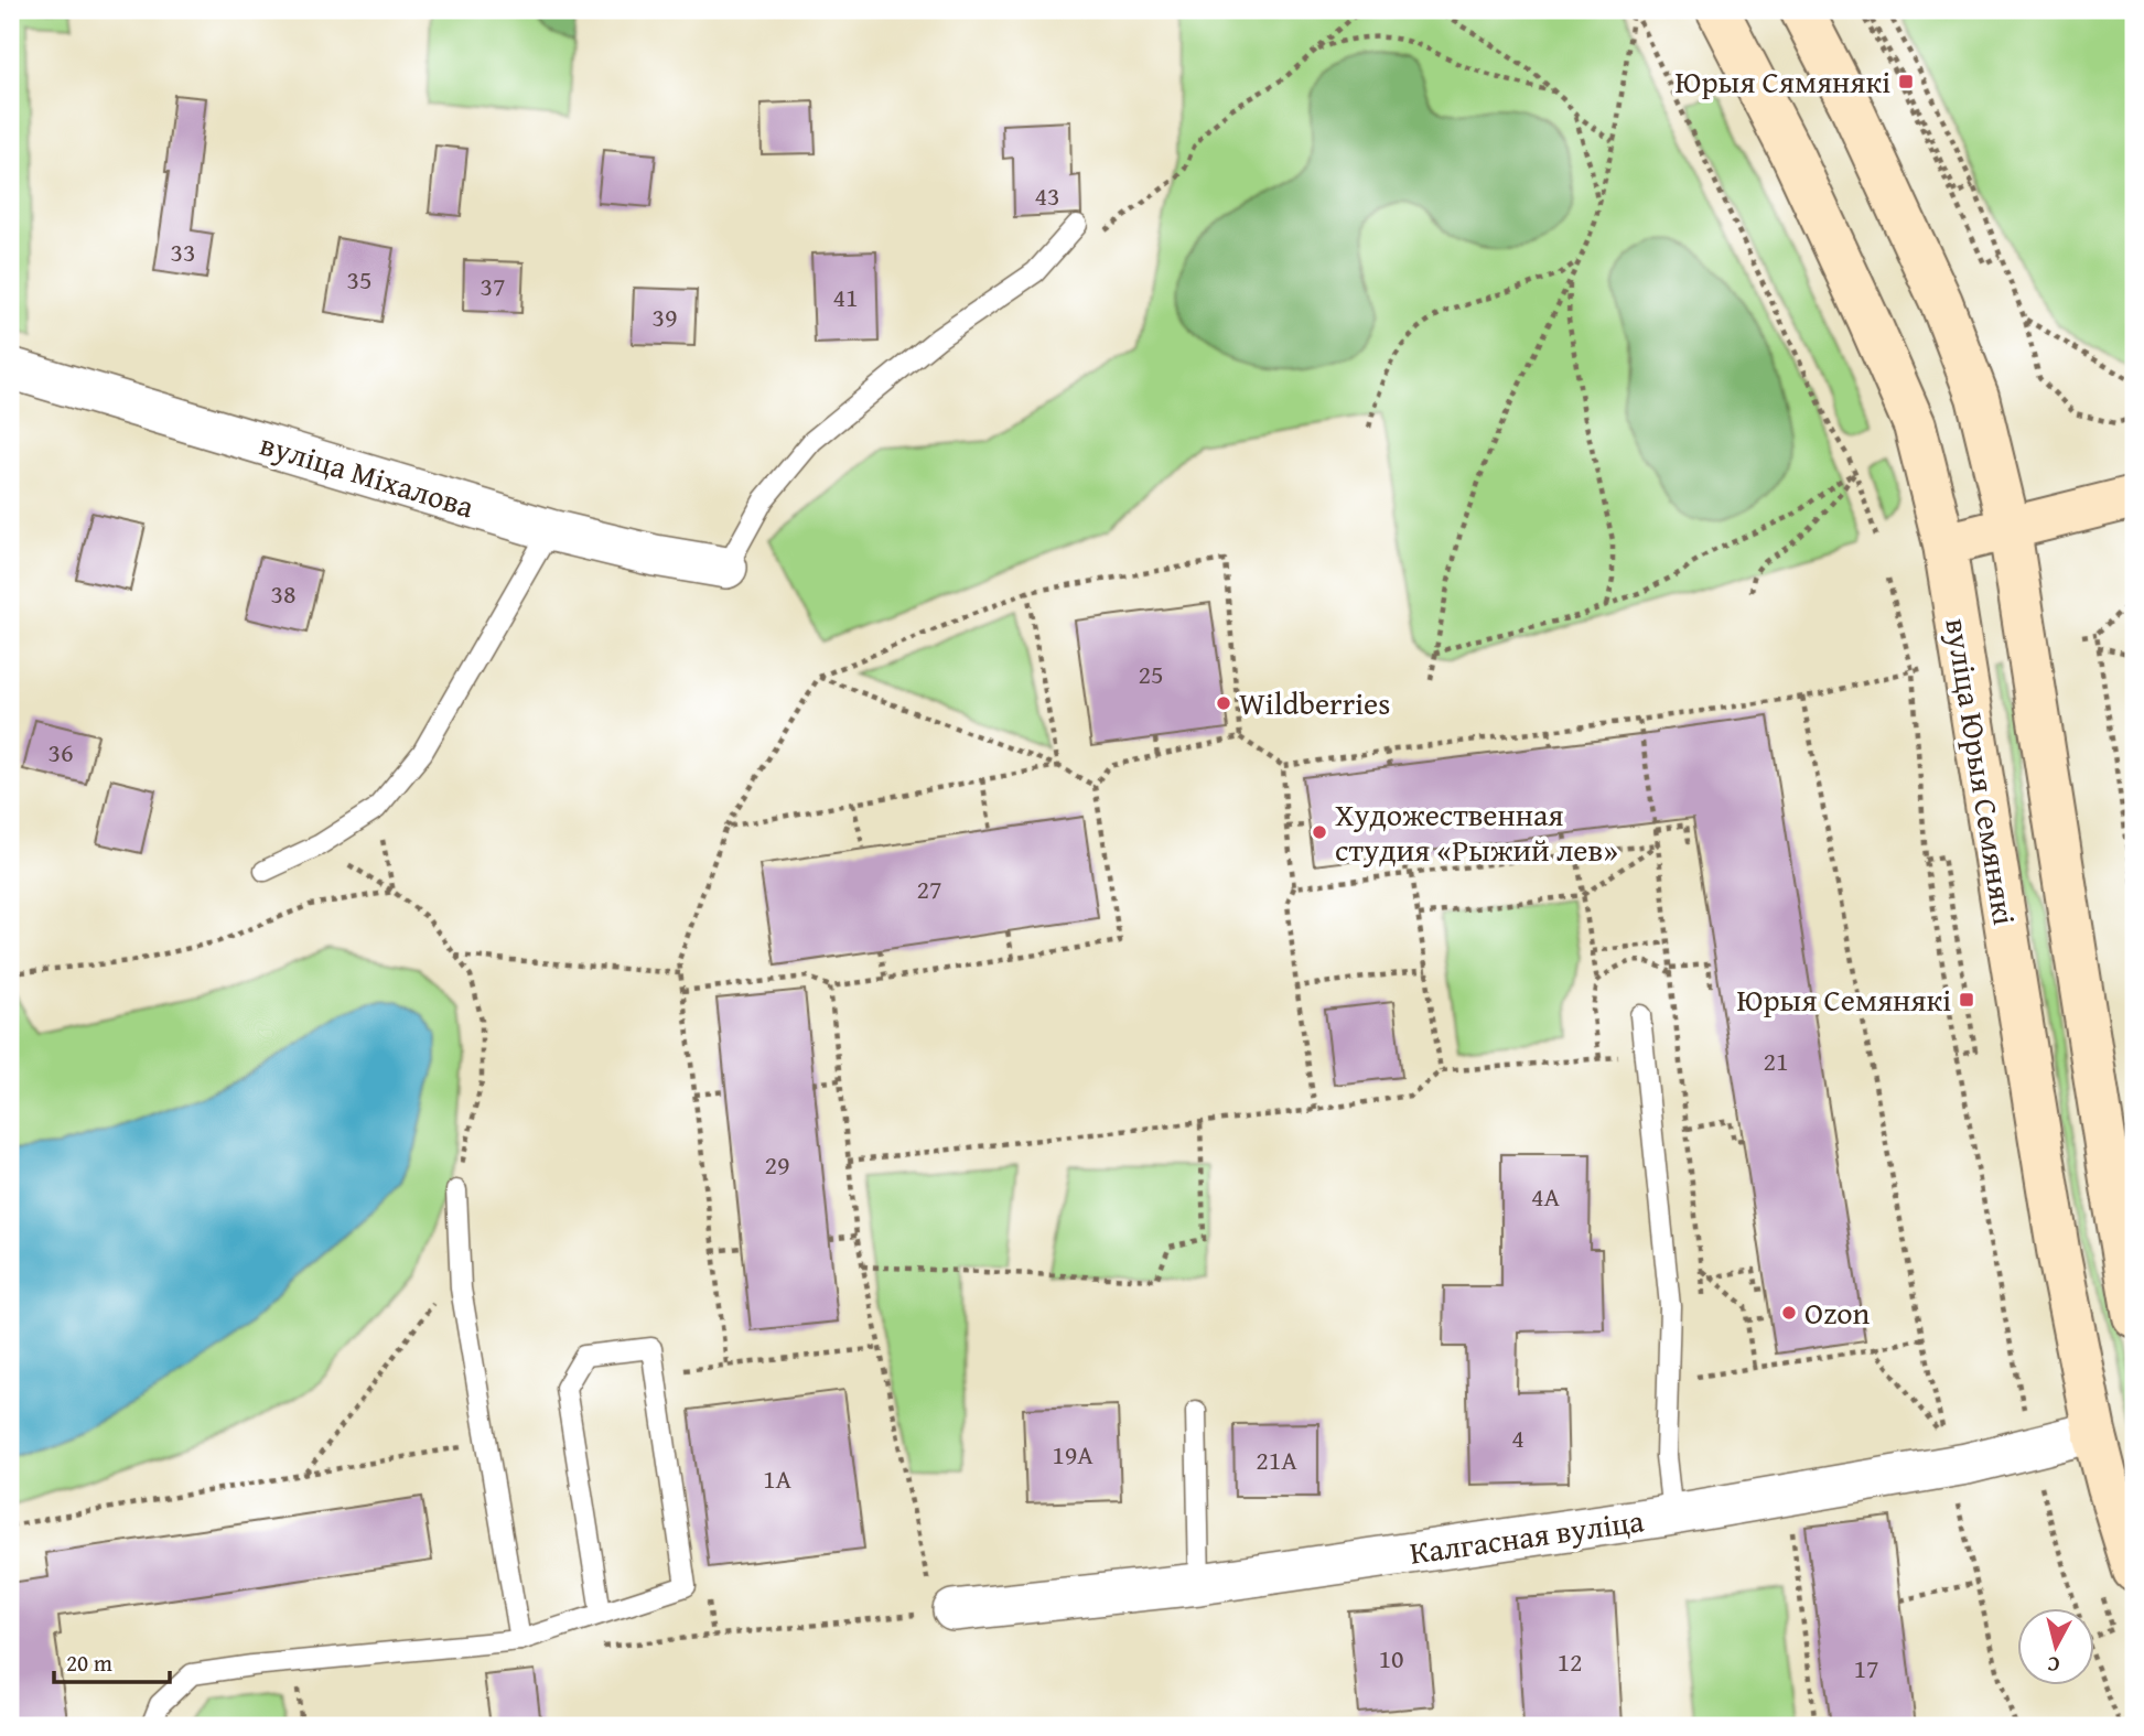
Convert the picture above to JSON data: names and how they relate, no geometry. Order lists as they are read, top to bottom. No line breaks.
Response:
{"streets":{"main road":["вуліца Юрыя Семянякі"],"street":["вуліца Міхалова","Калгасная вуліца"]},"crossings":[["вуліца Юрыя Семянякі","Калгасная вуліца"]],"places":{"transit":["Юрыя Сямянякі","Юрыя Семянякі"],"other":["Wildberries","Художественная студия «Рыжий лев»","Ozon"]},"house_numbers":["43","33","35","37","41","39","38","25","36","27","21","29","4А","4","19А","21А","1А","10","12","17"],"scale_bar":"20 m","north":"bottom"}
